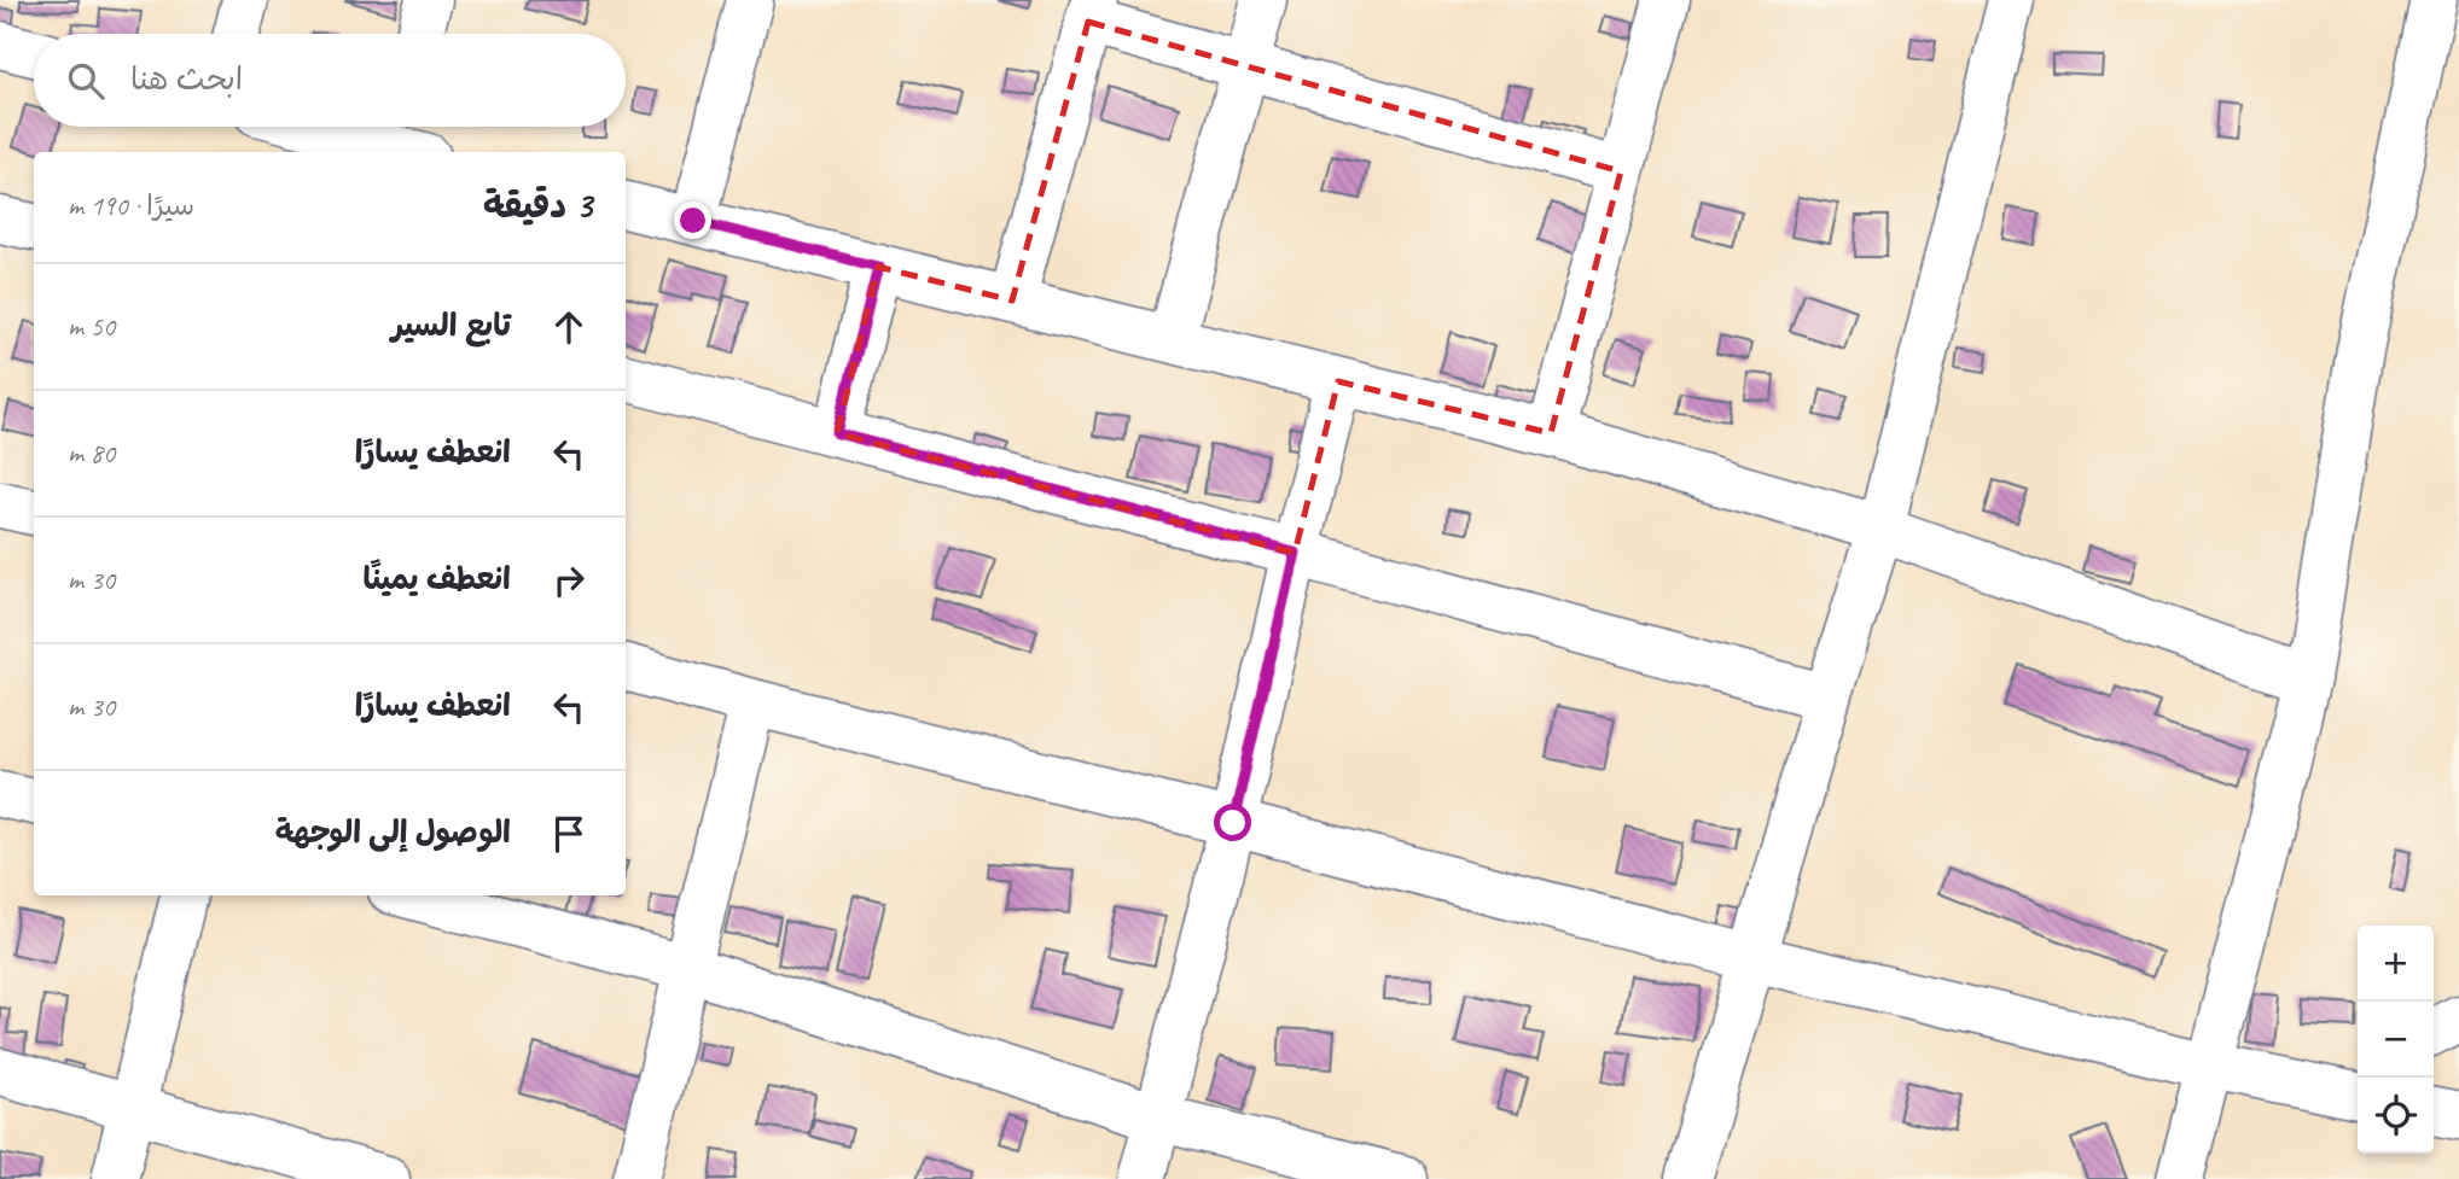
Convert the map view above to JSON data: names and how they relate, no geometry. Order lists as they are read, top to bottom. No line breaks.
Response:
{"page":{"search":"ابحث هنا","heading":["3 دقيقة","سيرًا · 190 m"],"list":[["تابع السير","50 m"],["انعطف يسارًا","80 m"],["انعطف يمينًا","30 m"],["انعطف يسارًا","30 m"],"الوصول إلى الوجهة"],"map_buttons":["+","−"]}}
